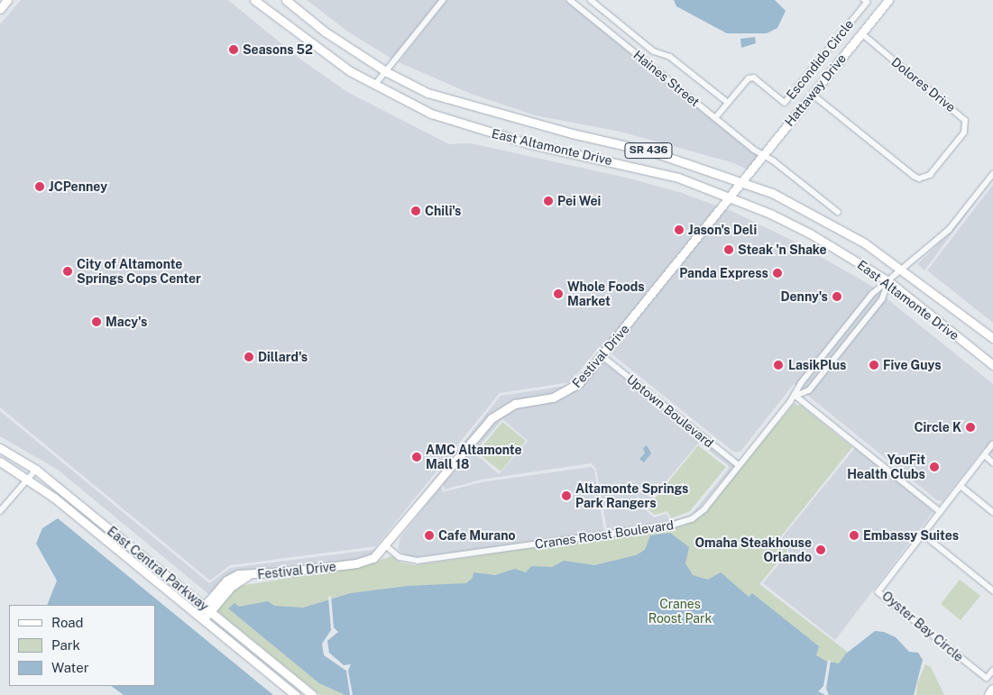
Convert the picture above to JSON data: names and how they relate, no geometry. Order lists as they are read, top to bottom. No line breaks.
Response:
{"streets":{"main road":["Hattaway Drive","East Altamonte Drive","SR 436","Festival Drive","East Central Parkway"],"street":["Escondido Circle","Haines Street","Dolores Drive","Uptown Boulevard","Cranes Roost Boulevard","Oyster Bay Circle"]},"crossings":[["Escondido Circle","Haines Street"],["Haines Street","Hattaway Drive"],["Dolores Drive","Hattaway Drive"],["Hattaway Drive","East Altamonte Drive"],["Hattaway Drive","Festival Drive"],["East Altamonte Drive","SR 436"],["East Altamonte Drive","Festival Drive"],["East Altamonte Drive","Cranes Roost Boulevard"],["Festival Drive","Uptown Boulevard"],["Festival Drive","Cranes Roost Boulevard"],["Festival Drive","East Central Parkway"],["Uptown Boulevard","Cranes Roost Boulevard"]],"parks":["Cranes Roost Park"],"places":["Seasons 52","JCPenney","Pei Wei","Chili's","Jason's Deli","Steak 'n Shake","City of Altamonte Springs Cops Center","Panda Express","Whole Foods Market","Denny's","Macy's","Dillard's","LasikPlus","Five Guys","Circle K","AMC Altamonte Mall 18","YouFit Health Clubs","Altamonte Springs Park Rangers","Cafe Murano","Embassy Suites","Omaha Steakhouse Orlando"],"legend":["Road","Park","Water"]}
